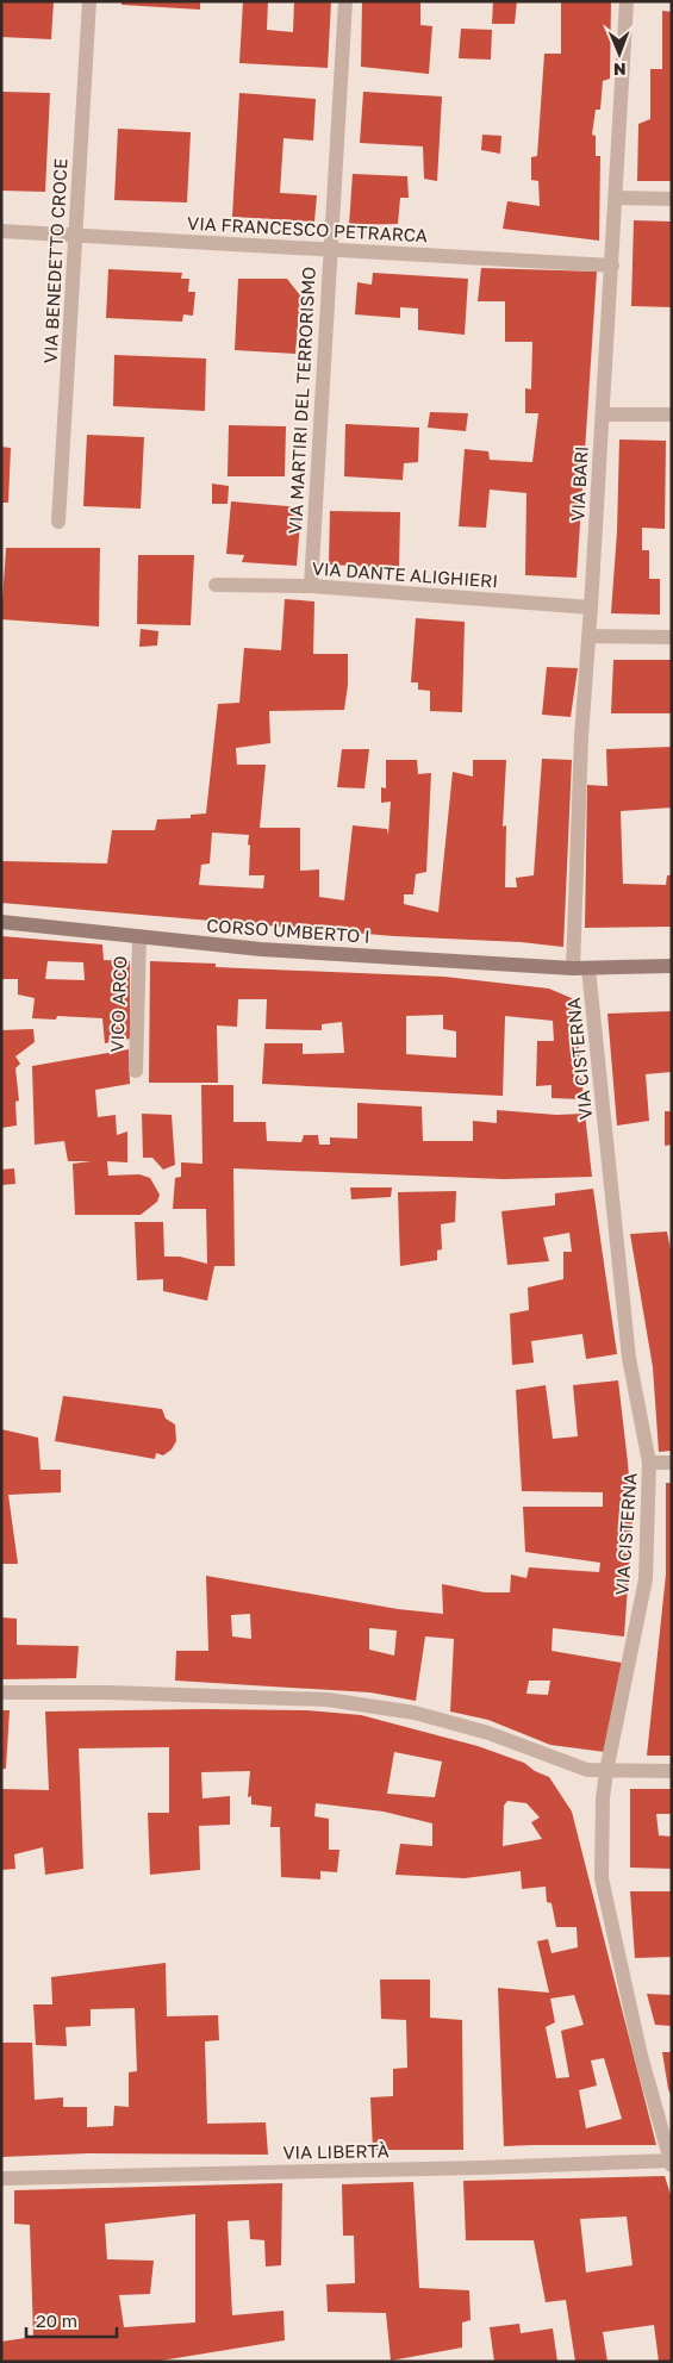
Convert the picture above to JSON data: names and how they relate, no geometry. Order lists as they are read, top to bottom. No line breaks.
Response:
{"streets":{"main road":["CORSO UMBERTO I"],"street":["VIA FRANCESCO PETRARCA","VIA BENEDETTO CROCE","VIA MARTIRI DEL TERRORISMO","VIA BARI","VIA DANTE ALIGHIERI","VICO ARCO","VIA CISTERNA","VIA LIBERTÀ"]},"crossings":[["VIA FRANCESCO PETRARCA","VIA BENEDETTO CROCE"],["VIA FRANCESCO PETRARCA","VIA MARTIRI DEL TERRORISMO"],["VIA FRANCESCO PETRARCA","VIA BARI"],["VIA MARTIRI DEL TERRORISMO","VIA DANTE ALIGHIERI"],["VIA BARI","VIA DANTE ALIGHIERI"],["VIA BARI","CORSO UMBERTO I"],["CORSO UMBERTO I","VICO ARCO"],["CORSO UMBERTO I","VIA CISTERNA"],["VIA CISTERNA","VIA LIBERTÀ"]],"scale_bar":"20 m","north":"bottom"}
